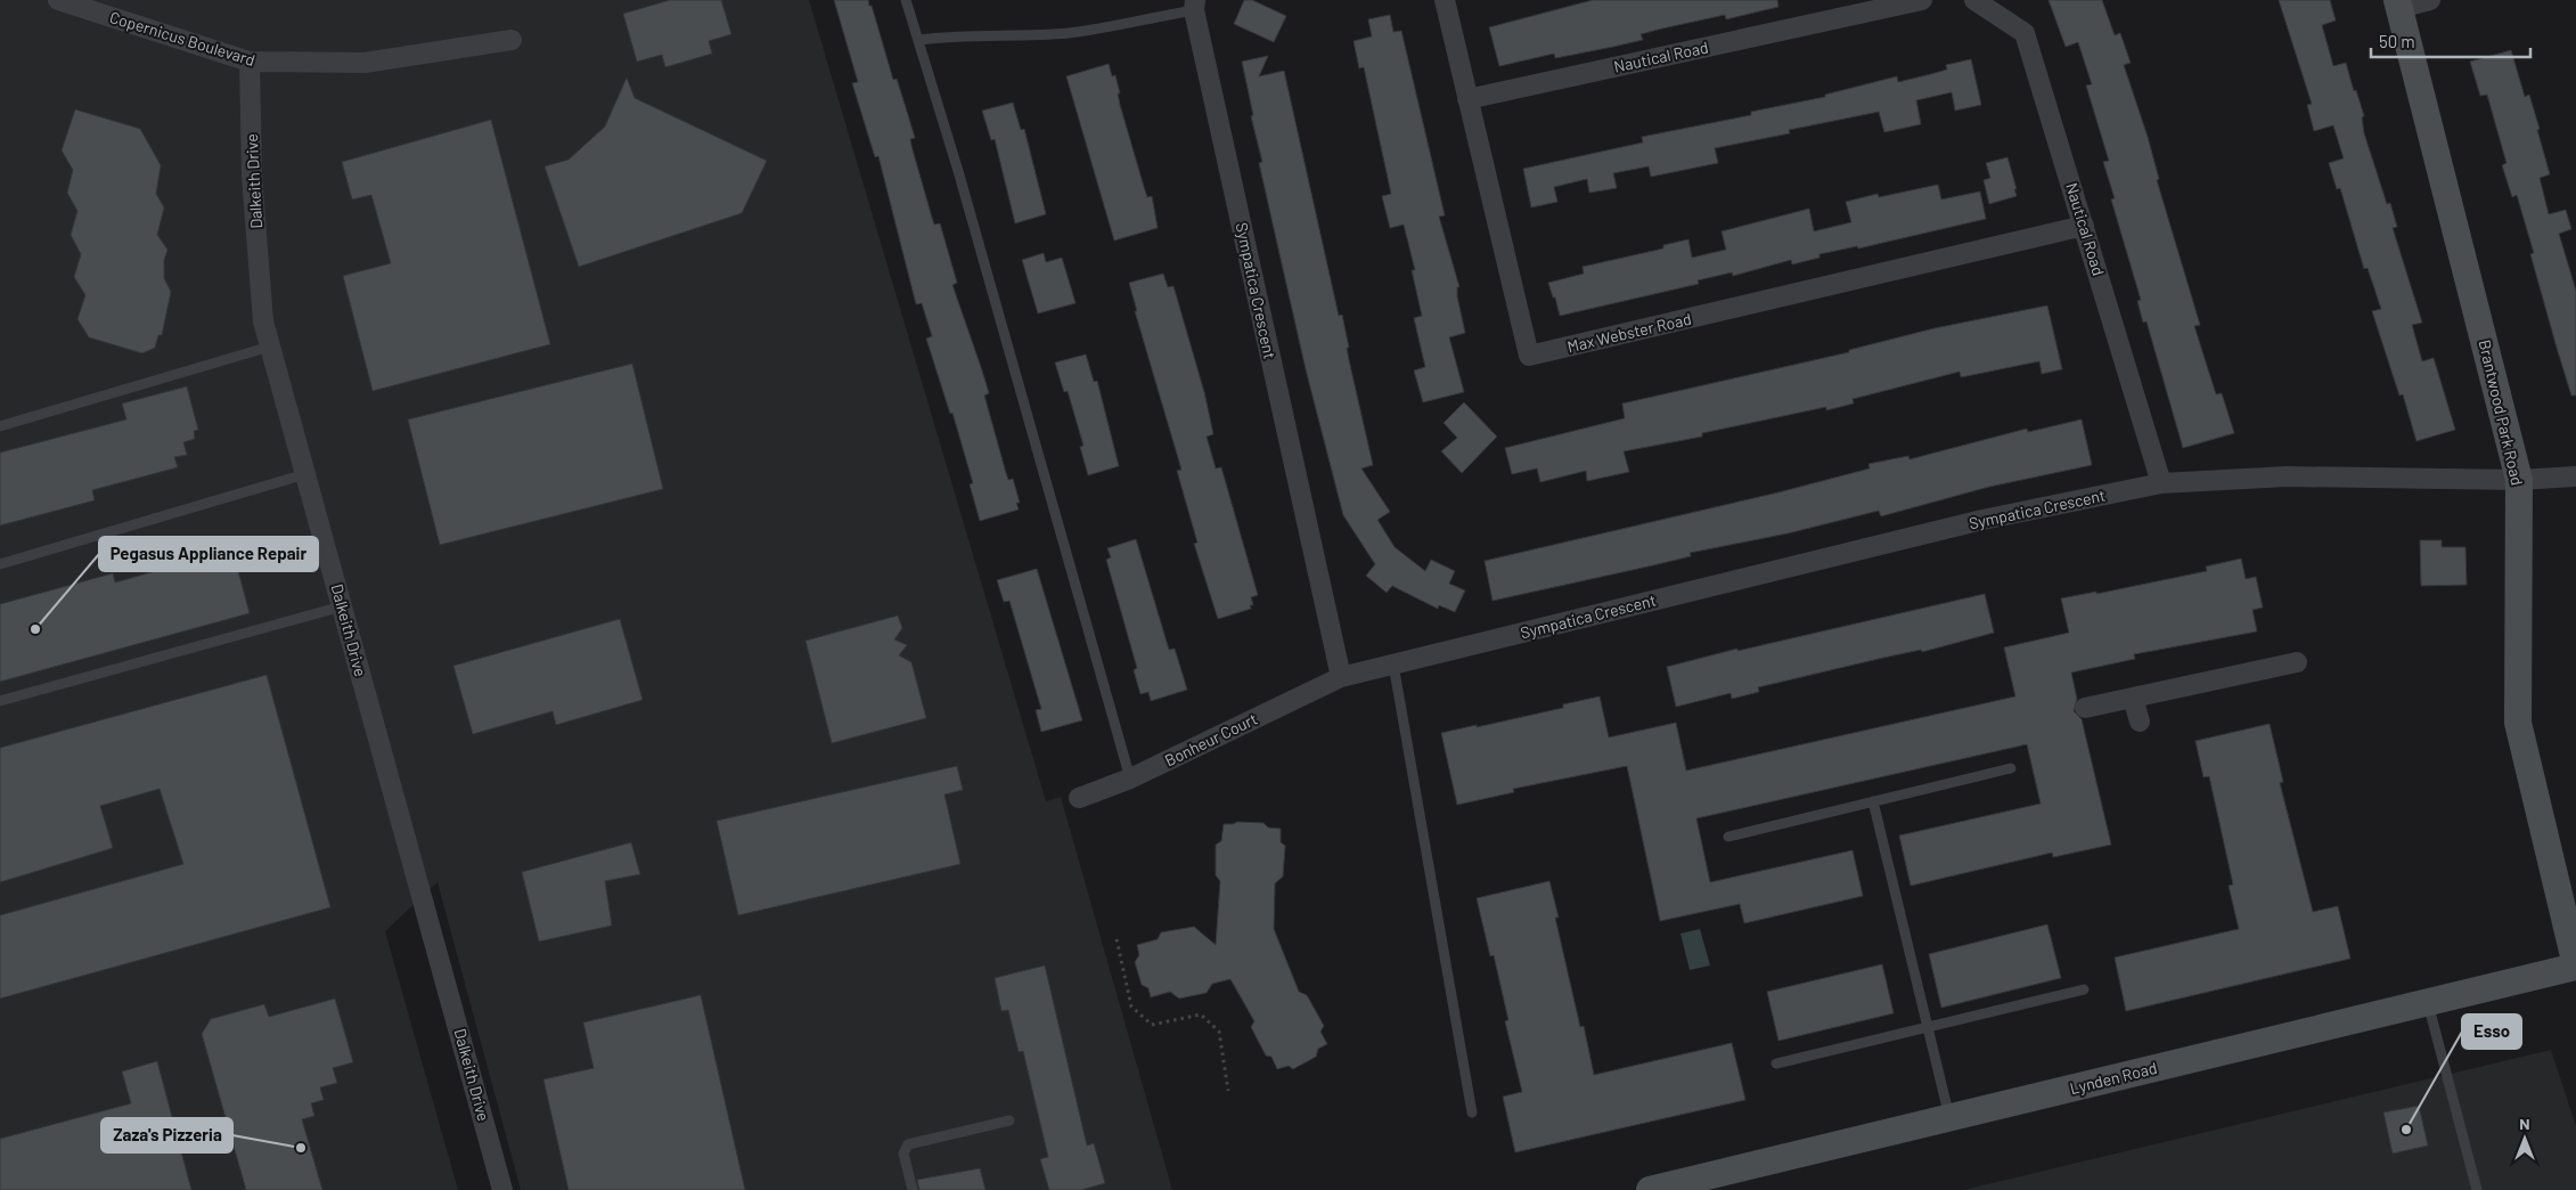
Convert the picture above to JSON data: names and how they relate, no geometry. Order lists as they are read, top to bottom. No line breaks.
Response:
{"streets":{"street":["Copernicus Boulevard","Nautical Road","Dalkeith Drive","Sympatica Crescent","Max Webster Road","Brantwood Park Road","Bonheur Court","Lynden Road"]},"crossings":[["Copernicus Boulevard","Dalkeith Drive"],["Nautical Road","Sympatica Crescent"],["Nautical Road","Max Webster Road"],["Sympatica Crescent","Brantwood Park Road"],["Sympatica Crescent","Bonheur Court"],["Brantwood Park Road","Lynden Road"]],"places":["Pegasus Appliance Repair","Esso","Zaza's Pizzeria"],"scale_bar":"50 m","north":"top"}
